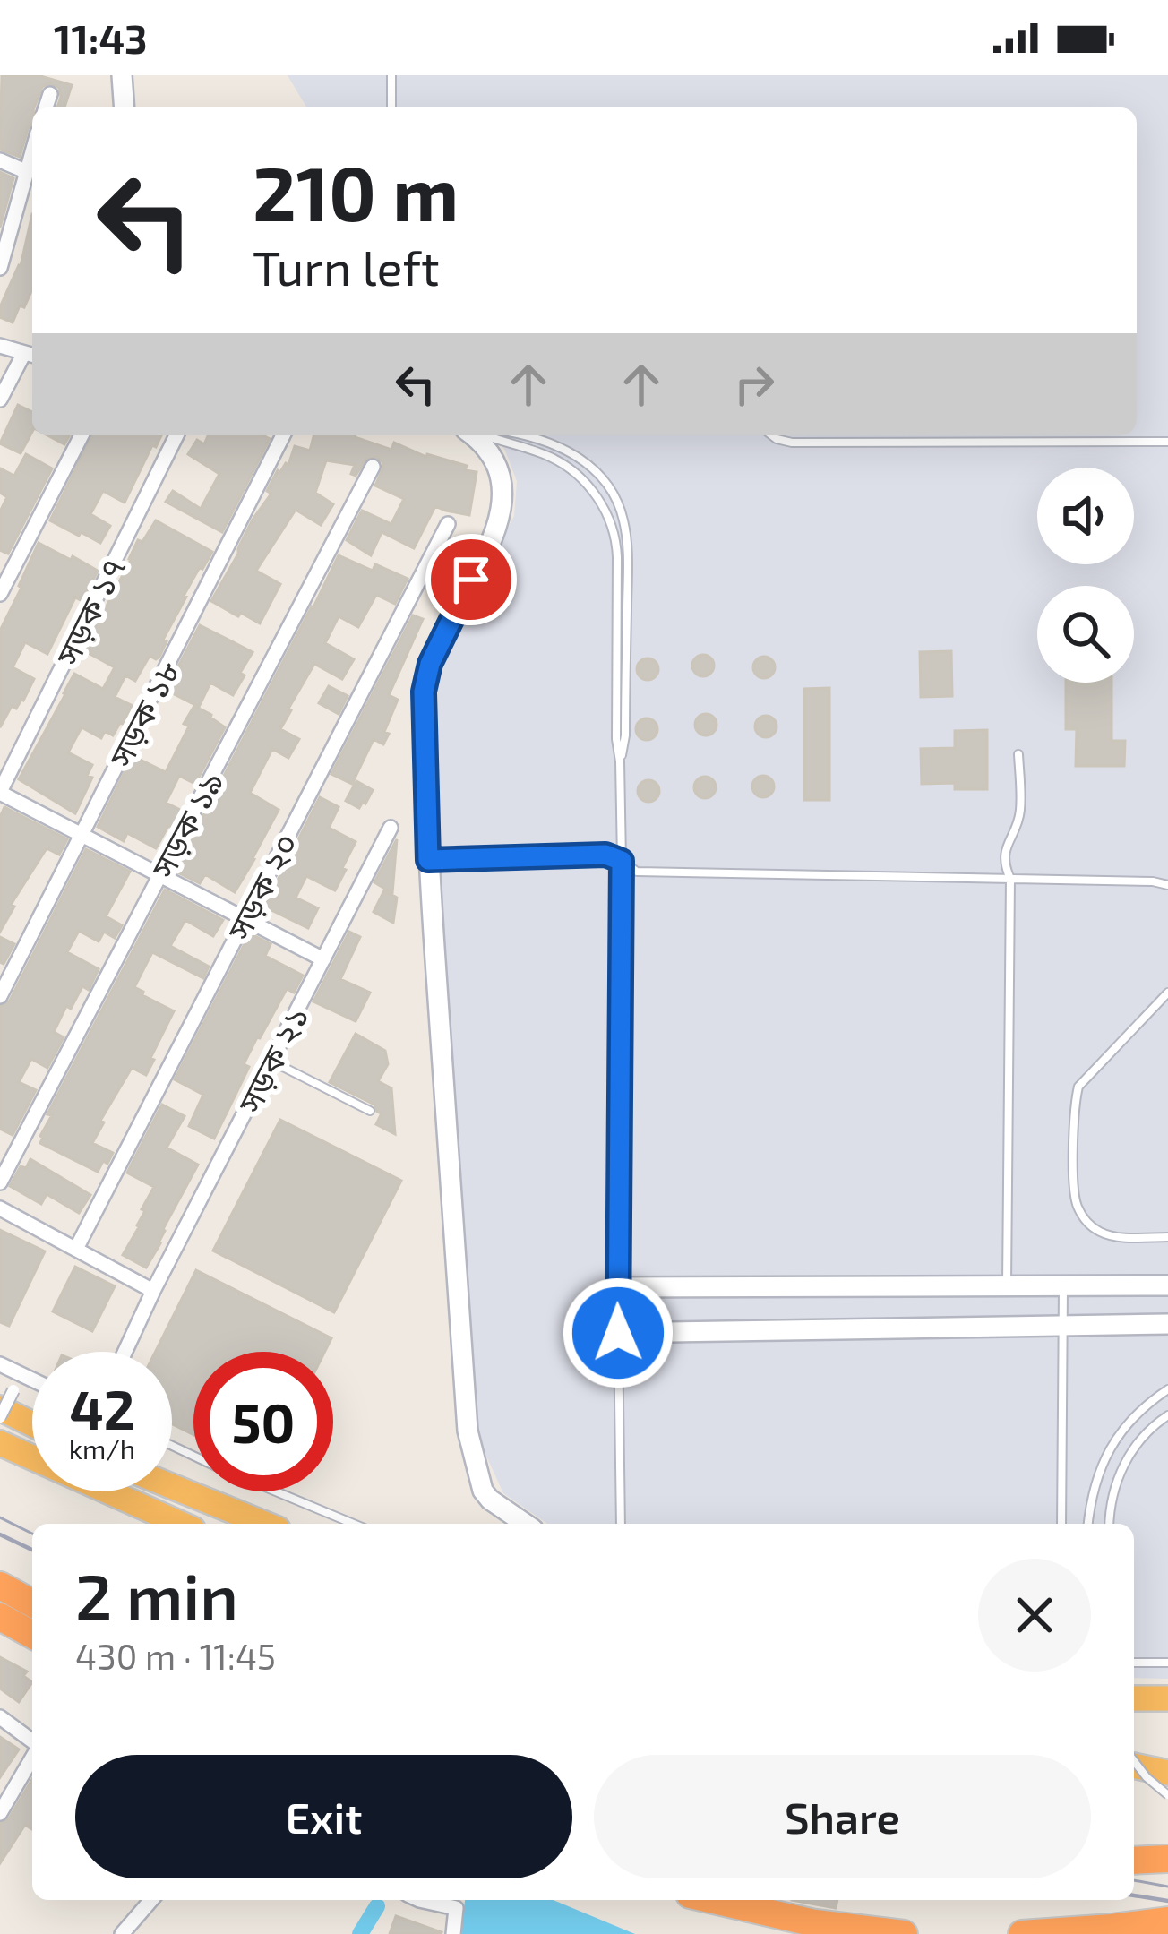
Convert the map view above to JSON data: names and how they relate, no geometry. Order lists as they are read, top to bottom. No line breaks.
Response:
{"streets":{"street":["সড়ক ১৭","সড়ক ১৮","সড়ক ১৯","সড়ক ২০","সড়ক ২১"]},"page":{"status":"11:43","turn":["210 m","Turn left"],"speed":"42 km/h","limit":"50","heading":["2 min","430 m · 11:45"],"buttons":["Exit","Share"]}}
